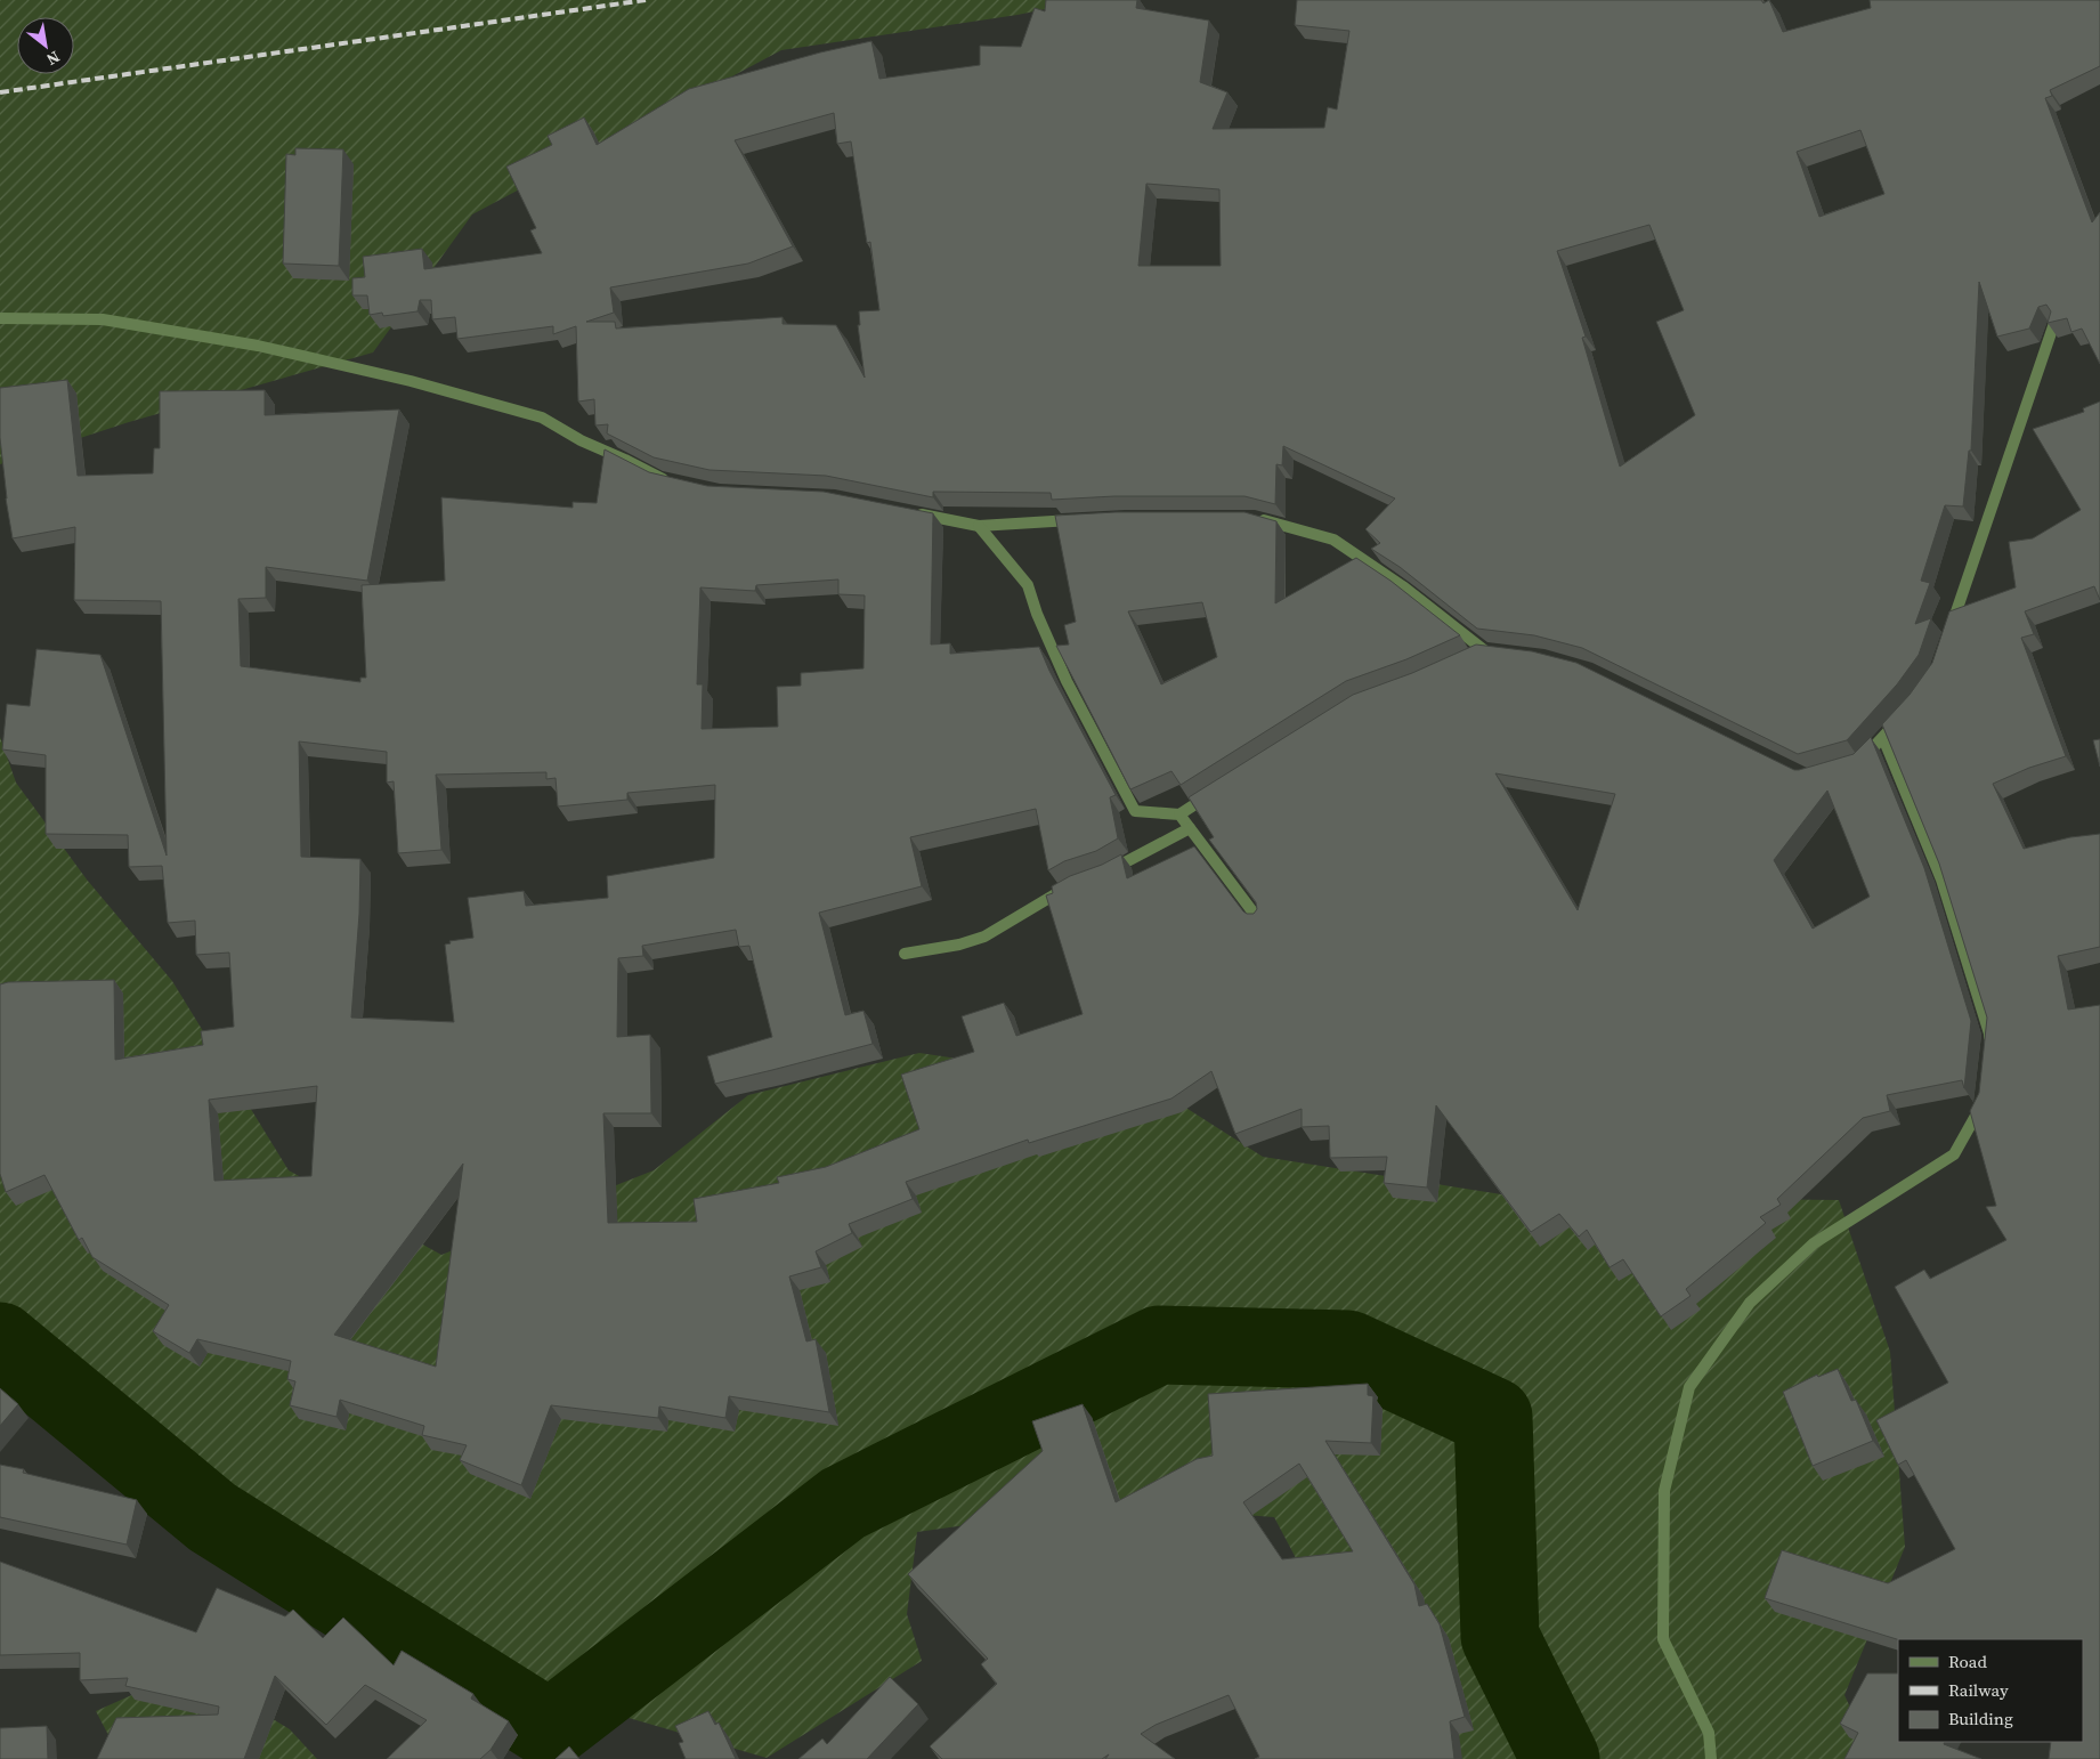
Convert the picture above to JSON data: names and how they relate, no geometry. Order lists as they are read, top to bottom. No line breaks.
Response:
{"legend":["Road","Railway","Building"],"north":"bottom right"}
